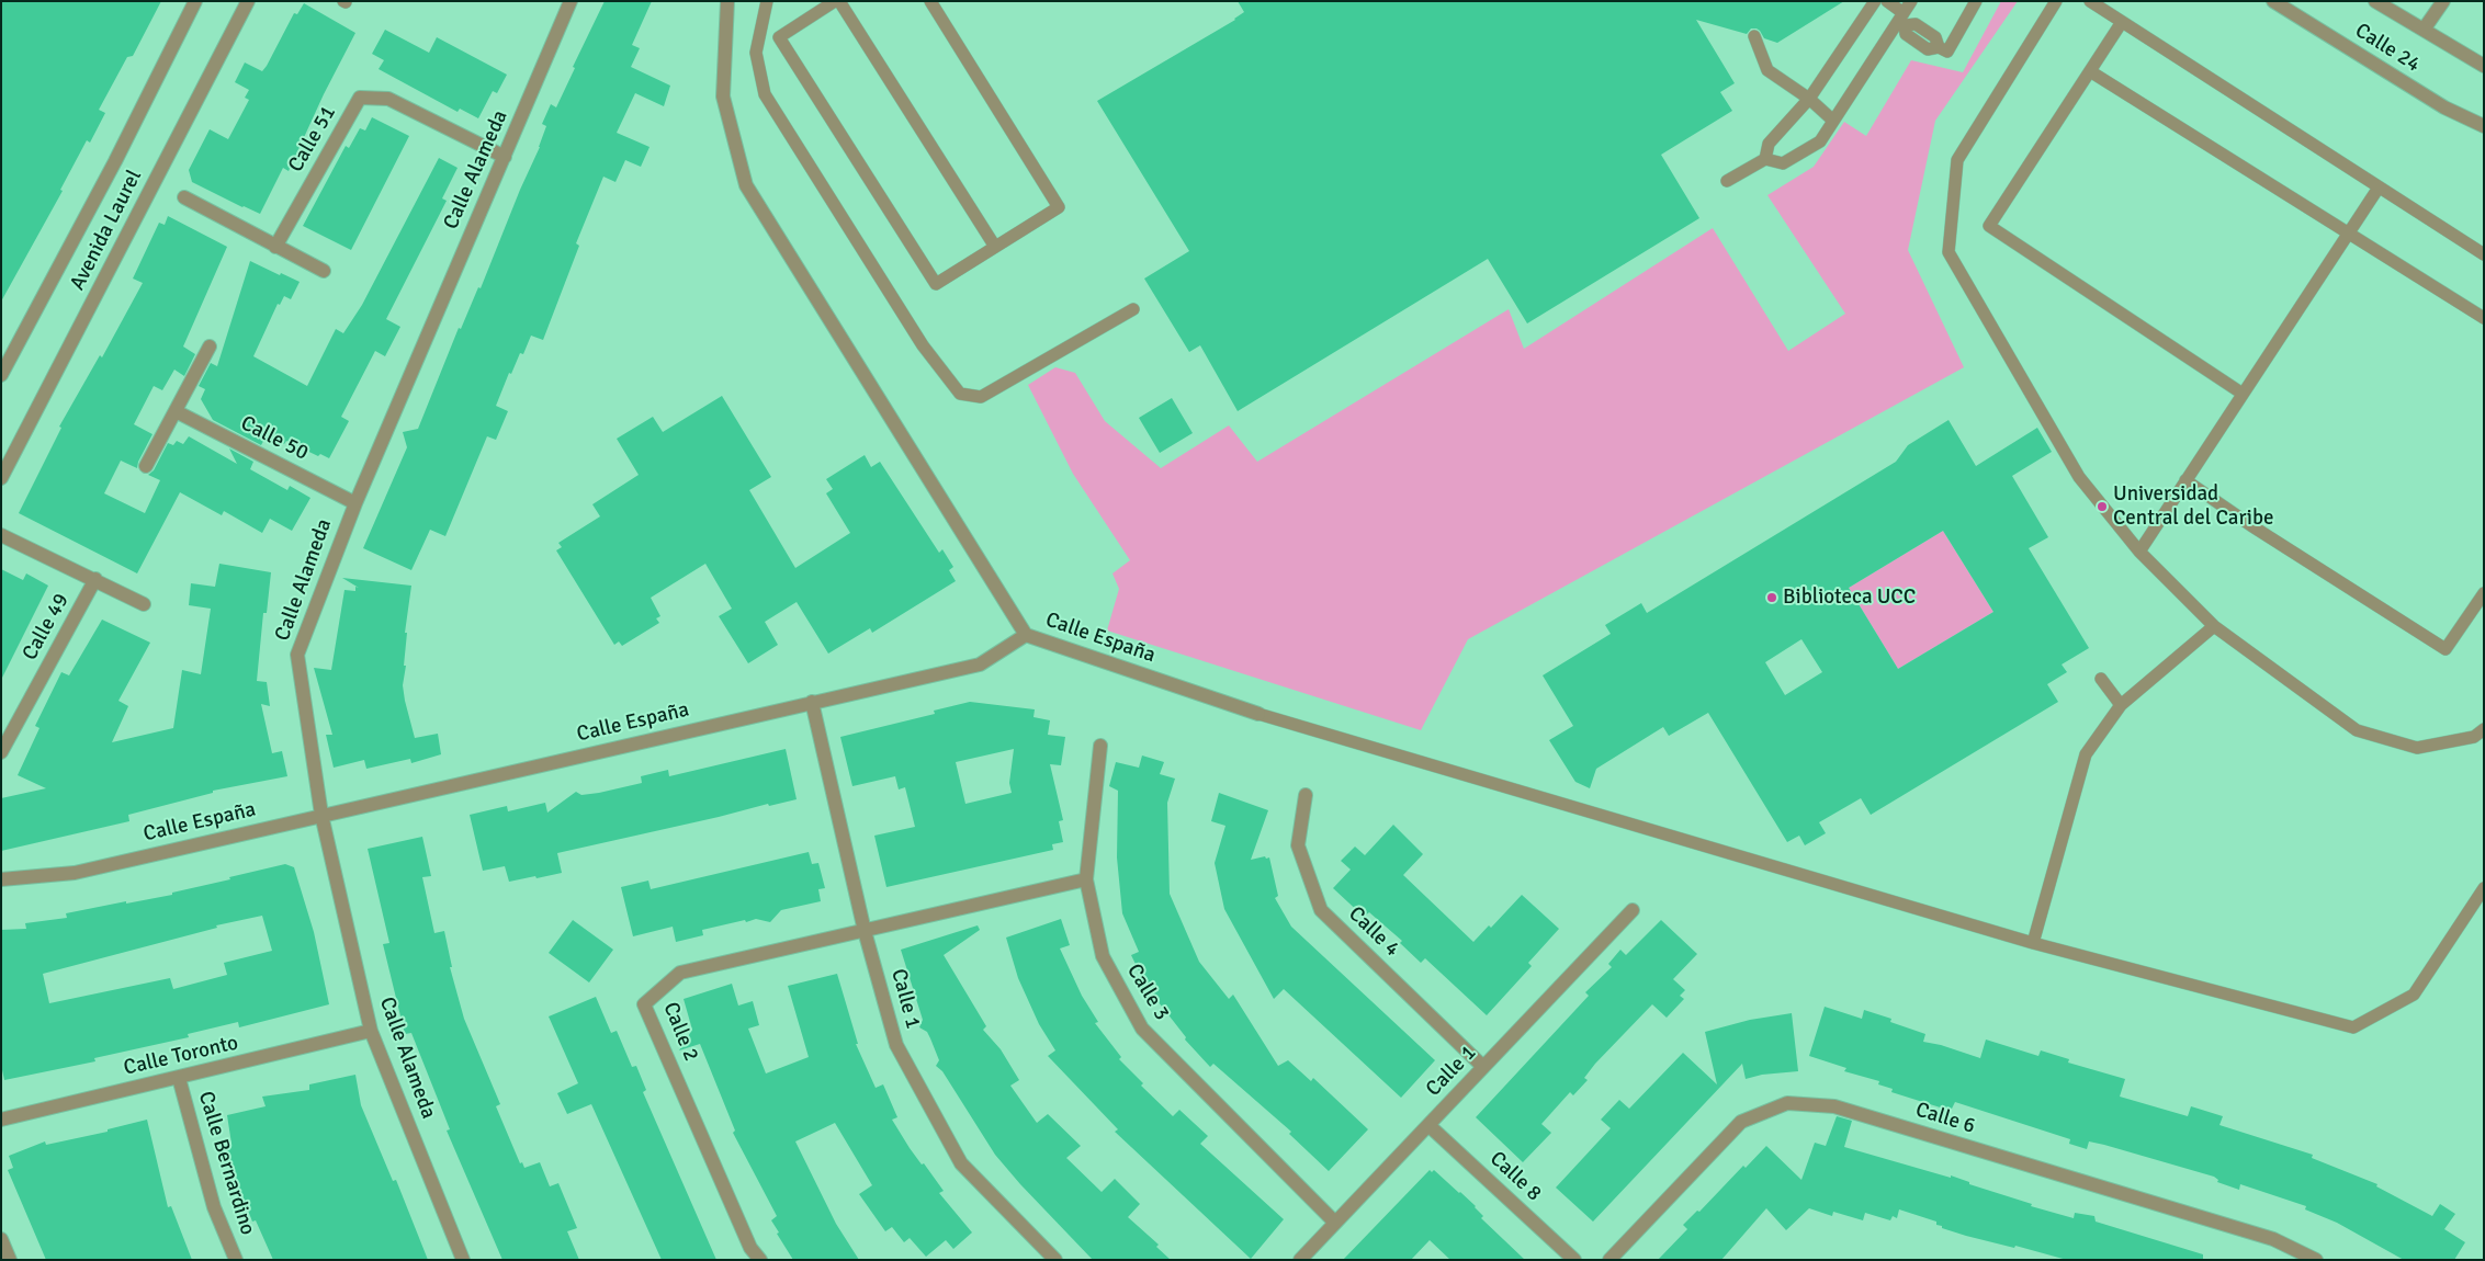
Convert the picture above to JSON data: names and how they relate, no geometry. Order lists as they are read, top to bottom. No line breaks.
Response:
{"streets":{"street":["Calle 24","Calle 51","Calle Alameda","Avenida Laurel","Calle 50","Calle 49","Calle España","Calle 4","Calle 3","Calle 1","Calle 2","Calle Toronto","Calle 6","Calle Bernardino","Calle 8"]},"crossings":[["Calle 51","Calle Alameda"],["Calle Alameda","Calle 50"],["Calle Alameda","Calle España"],["Calle Alameda","Calle Toronto"],["Calle España","Calle 1"],["Calle 4","Calle 1"],["Calle 3","Calle 1"],["Calle 1","Calle 2"],["Calle 1","Calle 8"],["Calle Toronto","Calle Bernardino"]],"places":["Universidad Central del Caribe","Biblioteca UCC"]}
